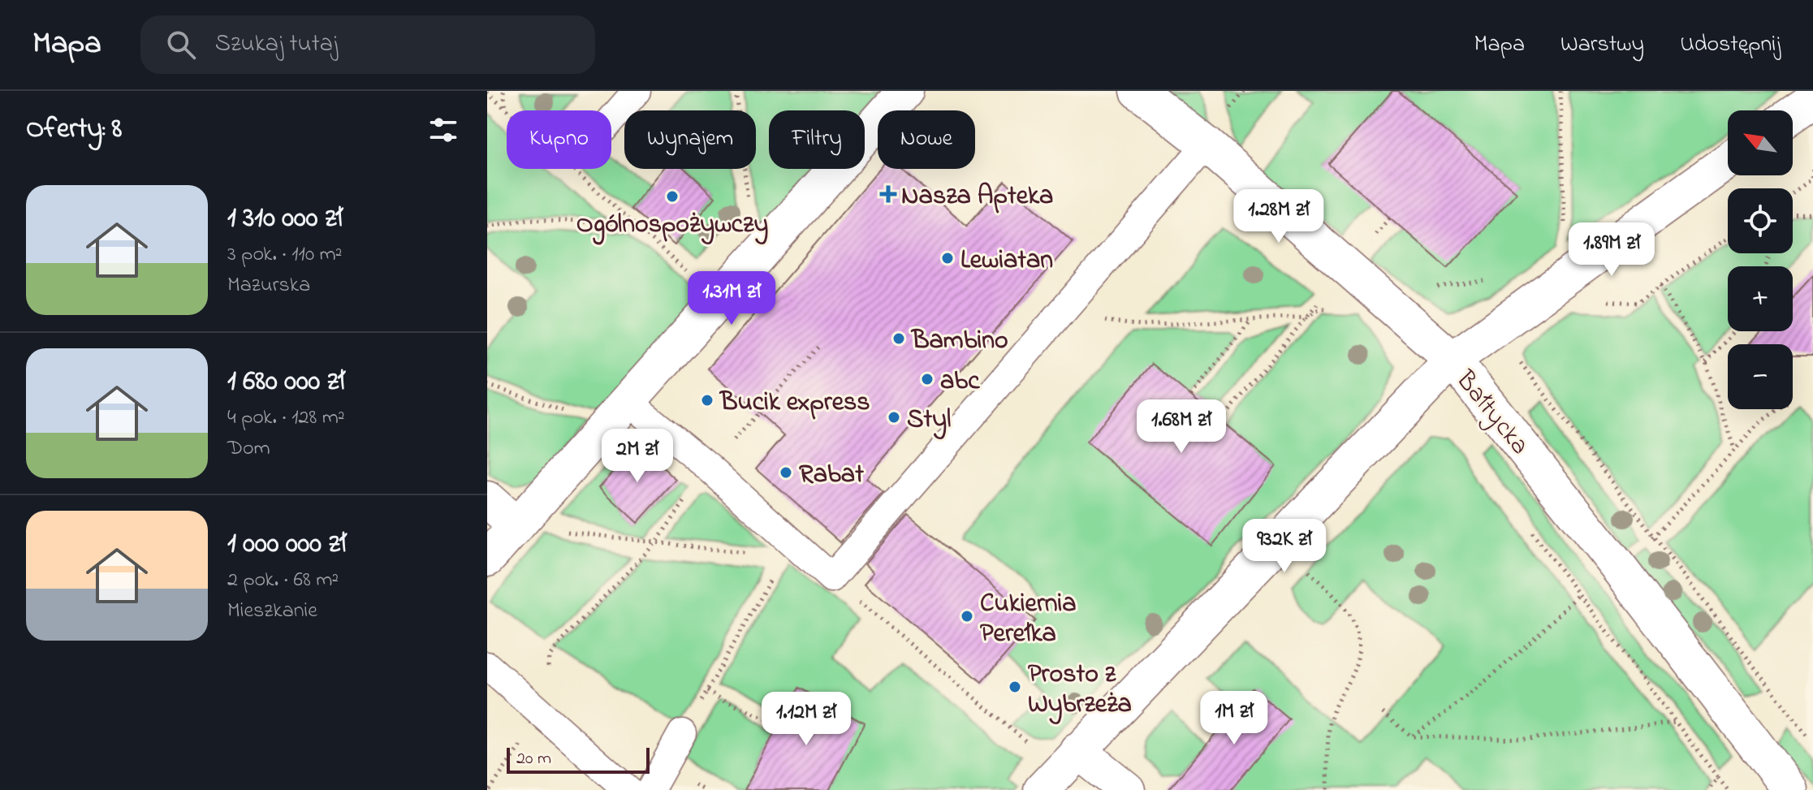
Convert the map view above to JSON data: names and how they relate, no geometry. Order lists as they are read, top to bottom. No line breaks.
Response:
{"streets":{"street":["Bałtycka"]},"places":{"health":["Nasza Apteka"],"other":["Ogólnospożywczy","Lewiatan","Bambino","abc","Bucik express","Styl","Rabat","Cukiernia Perełka","Prosto z Wybrzeża"]},"scale_bar":"20 m","north":"top left","page":{"header":"Mapa","search":"Szukaj tutaj","nav":["Mapa","Warstwy","Udostępnij"],"heading":"Oferty: 8","map_buttons":["+","−"],"chip":["Kupno","Wynajem","Filtry","Nowe"],"list":[{"name":"1 310 000 zł","note":"3 pok. · 110 m² · Mazurska"},{"name":"1 680 000 zł","note":"4 pok. · 128 m² · Dom"},{"name":"1 000 000 zł","note":"2 pok. · 68 m² · Mieszkanie"}],"price":["1.28M zł","1.89M zł","1.31M zł","1.68M zł","2M zł","932K zł","1M zł","1.12M zł"],"scale":"20 m"}}
